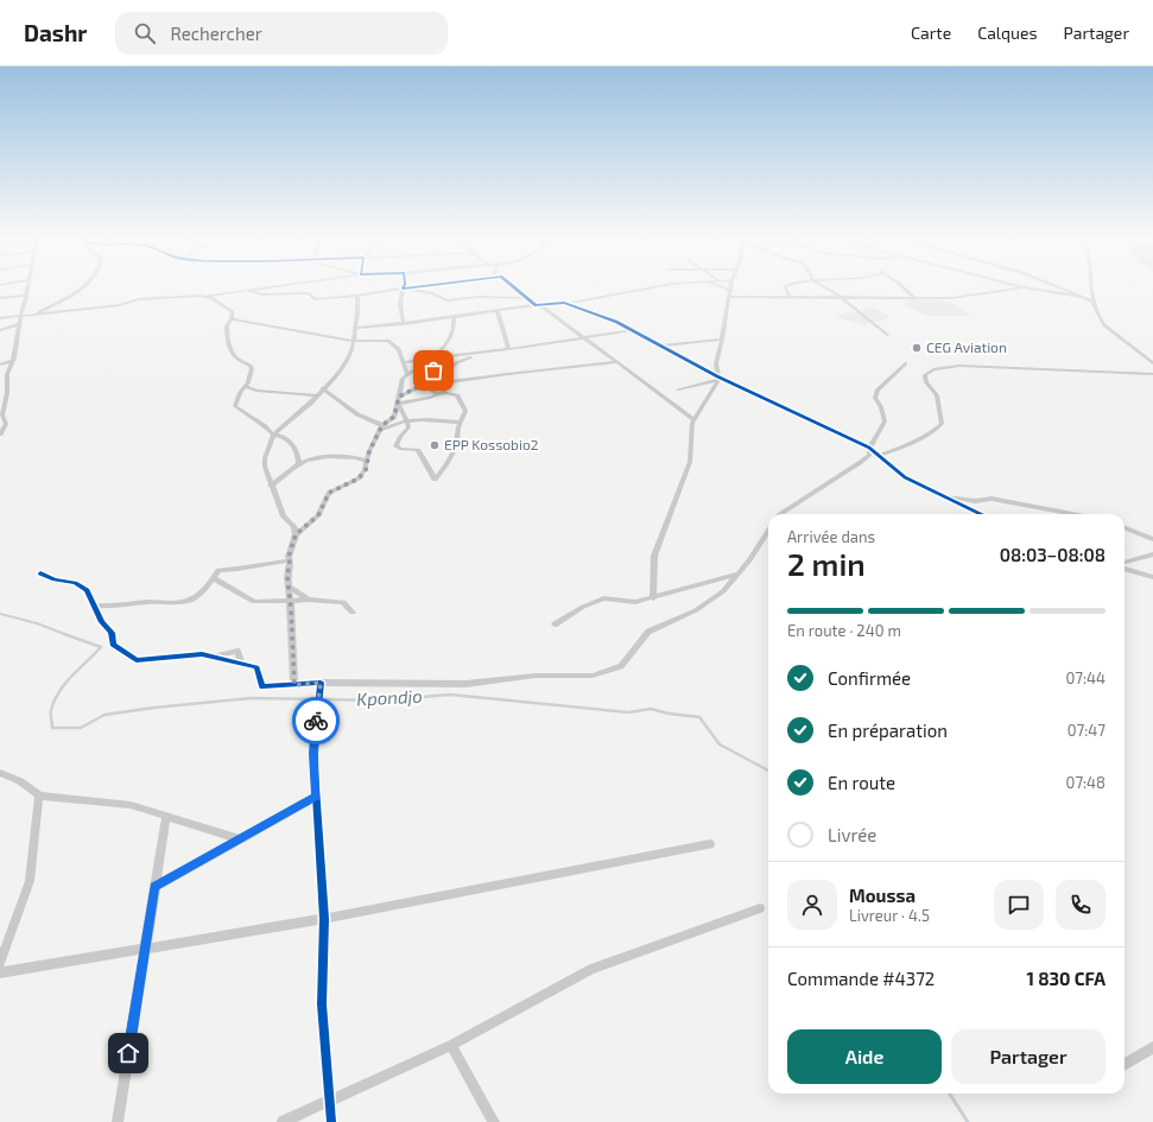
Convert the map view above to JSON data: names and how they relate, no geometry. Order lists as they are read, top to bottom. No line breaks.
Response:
{"water":["Kpondjo"],"places":["CEG Aviation","EPP Kossobio2"],"page":{"header":"Dashr","search":"Rechercher","nav":["Carte","Calques","Partager"],"heading":["2 min","Arrivée dans","08:03–08:08"],"panel":["Moussa","Livreur · 4.5","Commande #4372","1 830 CFA"],"bar":"En route · 240 m","list":[["Confirmée","07:44"],["En préparation","07:47"],["En route","07:48"],"Livrée"],"buttons":["Aide","Partager"]}}
